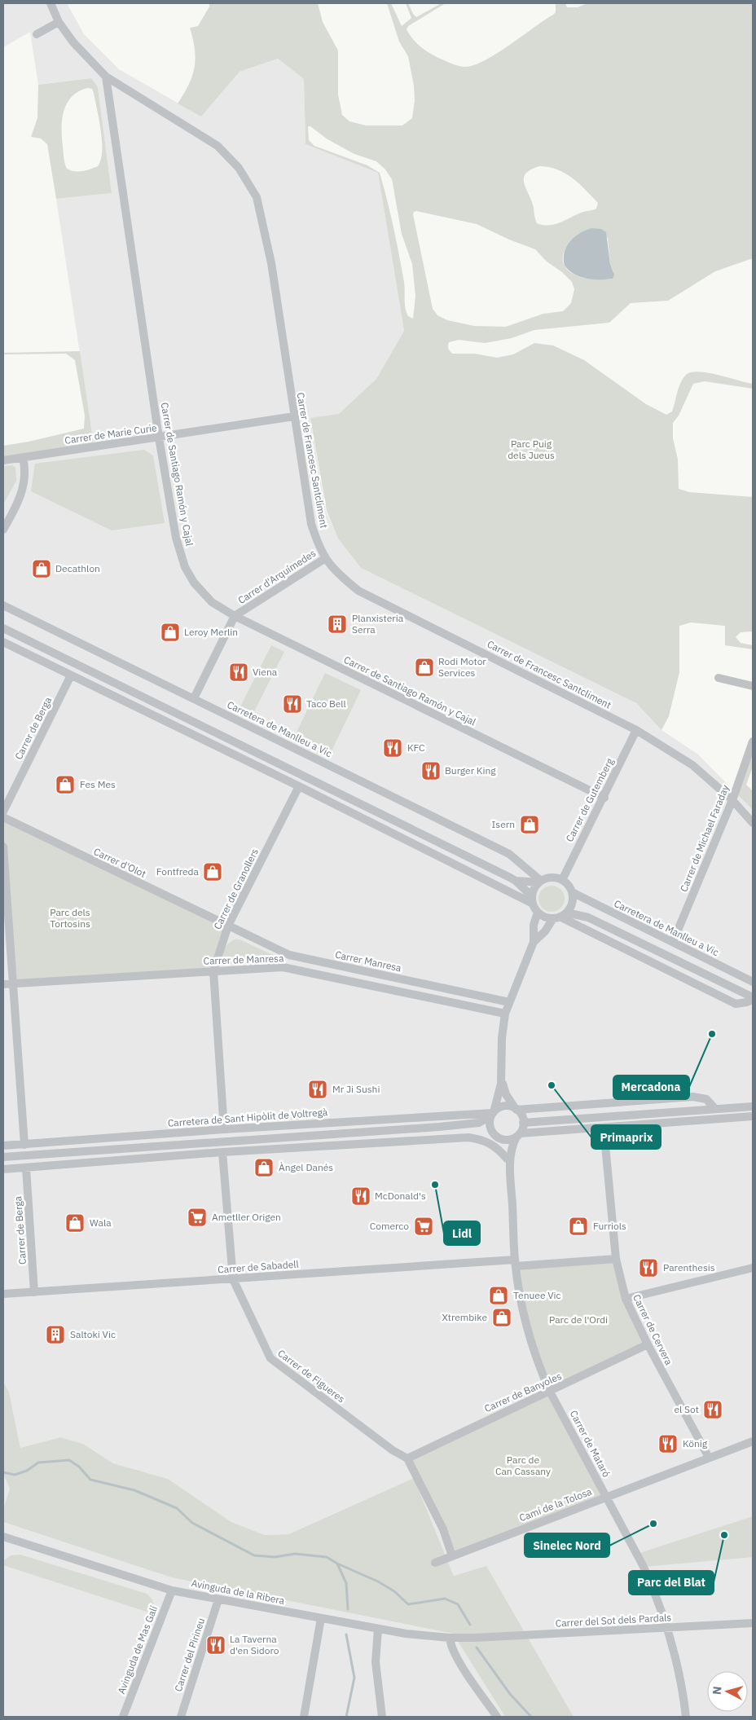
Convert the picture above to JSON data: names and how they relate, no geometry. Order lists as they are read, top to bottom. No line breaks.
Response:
{"streets":{"street":["Carrer de Marie Curie","Carrer de Francesc Santcliment","Carrer de Santiago Ramón y Cajal","Carrer d'Arquímedes","Carrer de Berga","Carretera de Manlleu a Vic","Carrer de Gutemberg","Carrer de Michael Faraday","Carrer d'Olot","Carrer de Granollers","Carrer de Manresa","Carrer Manresa","Carretera de Sant Hipòlit de Voltregà","Carrer de Sabadell","Carrer de Cervera","Carrer de Figueres","Carrer de Banyoles","Carrer de Mataró","Camí de la Tolosa","Avinguda de la Ribera","Carrer del Sot dels Pardals","Avinguda de Mas Galí","Carrer del Pirineu"]},"crossings":[["Carrer de Marie Curie","Carrer de Francesc Santcliment"],["Carrer de Marie Curie","Carrer de Santiago Ramón y Cajal"],["Carrer de Francesc Santcliment","Carrer de Santiago Ramón y Cajal"],["Carrer de Francesc Santcliment","Carrer d'Arquímedes"],["Carrer de Francesc Santcliment","Carrer de Gutemberg"],["Carrer de Francesc Santcliment","Carrer de Michael Faraday"],["Carrer de Santiago Ramón y Cajal","Carrer d'Arquímedes"],["Carrer de Santiago Ramón y Cajal","Carrer de Gutemberg"],["Carrer d'Arquímedes","Carretera de Manlleu a Vic"],["Carrer de Berga","Carrer de Sabadell"],["Carretera de Manlleu a Vic","Carrer de Gutemberg"],["Carretera de Manlleu a Vic","Carrer de Michael Faraday"],["Carrer d'Olot","Carrer de Granollers"],["Carrer d'Olot","Carrer Manresa"],["Carrer de Granollers","Carrer de Manresa"],["Carrer de Granollers","Carrer Manresa"],["Carrer de Granollers","Carretera de Sant Hipòlit de Voltregà"],["Carretera de Sant Hipòlit de Voltregà","Carrer de Mataró"],["Carrer de Sabadell","Carrer de Cervera"],["Carrer de Sabadell","Carrer de Figueres"],["Carrer de Sabadell","Carrer de Mataró"],["Carrer de Cervera","Carrer de Banyoles"],["Carrer de Cervera","Camí de la Tolosa"],["Carrer de Figueres","Carrer de Banyoles"],["Carrer de Banyoles","Carrer de Mataró"],["Carrer de Mataró","Camí de la Tolosa"],["Carrer de Mataró","Carrer del Sot dels Pardals"],["Avinguda de la Ribera","Carrer del Sot dels Pardals"],["Avinguda de la Ribera","Avinguda de Mas Galí"],["Avinguda de la Ribera","Carrer del Pirineu"]],"parks":["Parc Puig dels Jueus","Parc dels Tortosins","Parc de l'Ordi","Parc de Can Cassany"],"places":{"shop":["Decathlon","Leroy Merlin","Rodi Motor Services","Fes Mes","Isern","Fontfreda","Àngel Danés","Wala","Furriols","Tenuee Vic","Xtrembike"],"building":["Planxisteria Serra","Saltoki Vic"],"restaurant":["Viena","Taco Bell","KFC","Burger King","Mr Ji Sushi","McDonald's","Parenthesis","el Sot","König","La Taverna d'en Sidoro"],"other":["Mercadona","Primaprix","Lidl","Sinelec Nord","Parc del Blat"],"supermarket":["Ametller Origen","Comerco"]},"north":"left"}
